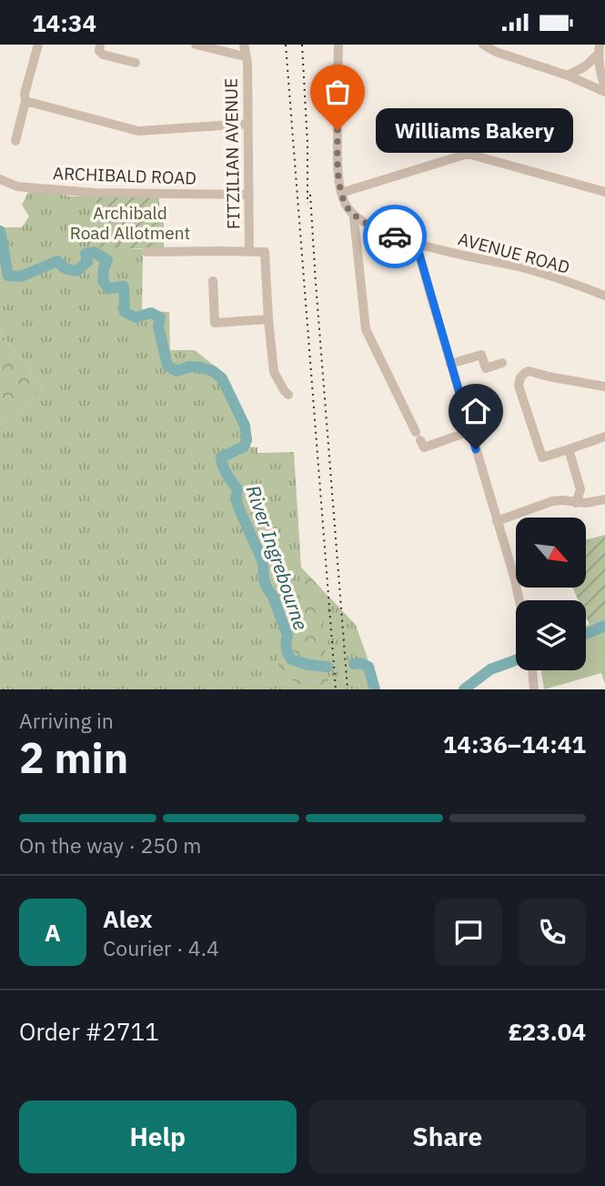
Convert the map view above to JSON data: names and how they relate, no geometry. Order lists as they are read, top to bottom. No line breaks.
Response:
{"streets":{"street":["FITZILIAN AVENUE","ARCHIBALD ROAD","AVENUE ROAD"]},"crossings":[["FITZILIAN AVENUE","ARCHIBALD ROAD"]],"water":["River Ingrebourne"],"parks":["Archibald Road Allotment"],"places":["Williams Bakery"],"north":"bottom right","page":{"status":"14:34","bubble":"Williams Bakery","heading":["2 min","Arriving in","14:36–14:41"],"panel":["Alex","Courier · 4.4","Order #2711","£23.04"],"bar":"On the way · 250 m","round":"A","buttons":["Help","Share"]}}
